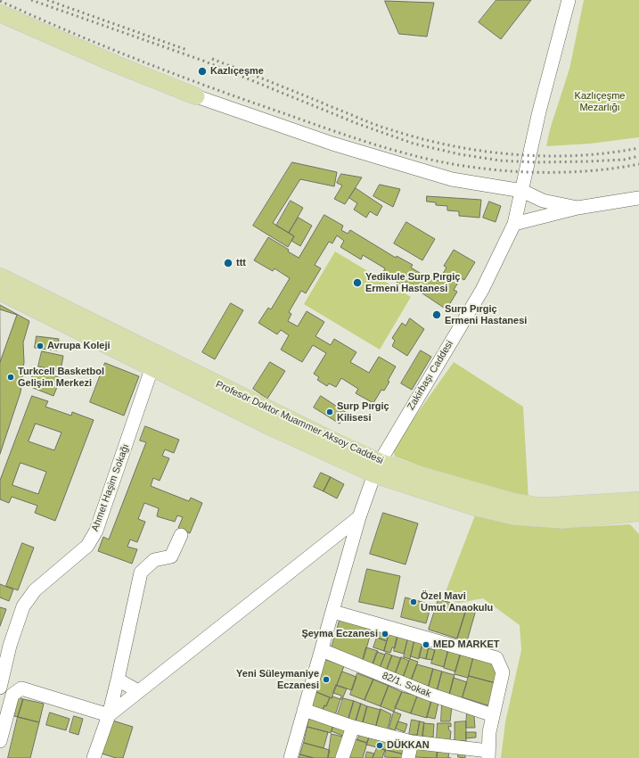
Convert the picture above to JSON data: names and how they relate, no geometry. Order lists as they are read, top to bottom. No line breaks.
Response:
{"streets":{"main road":["Profesör Doktor Muammer Aksoy Caddesi"],"street":["Zakirbaşı Caddesi","Ahmet Haşim Sokağı","82/1. Sokak"]},"crossings":[["Zakirbaşı Caddesi","Profesör Doktor Muammer Aksoy Caddesi"],["Zakirbaşı Caddesi","82/1. Sokak"],["Profesör Doktor Muammer Aksoy Caddesi","Ahmet Haşim Sokağı"]],"parks":["Kazlıçeşme Mezarlığı"],"places":["Kazlıçeşme","ttt","Yedikule Surp Pırgiç Ermeni Hastanesi","Surp Pırgiç Ermeni Hastanesi","Avrupa Koleji","Turkcell Basketbol Gelişim Merkezi","Surp Pırgiç Kilisesi","Özel Mavi Umut Anaokulu","Şeyma Eczanesi","MED MARKET","Yeni Süleymaniye Eczanesi","DÜKKAN"]}
